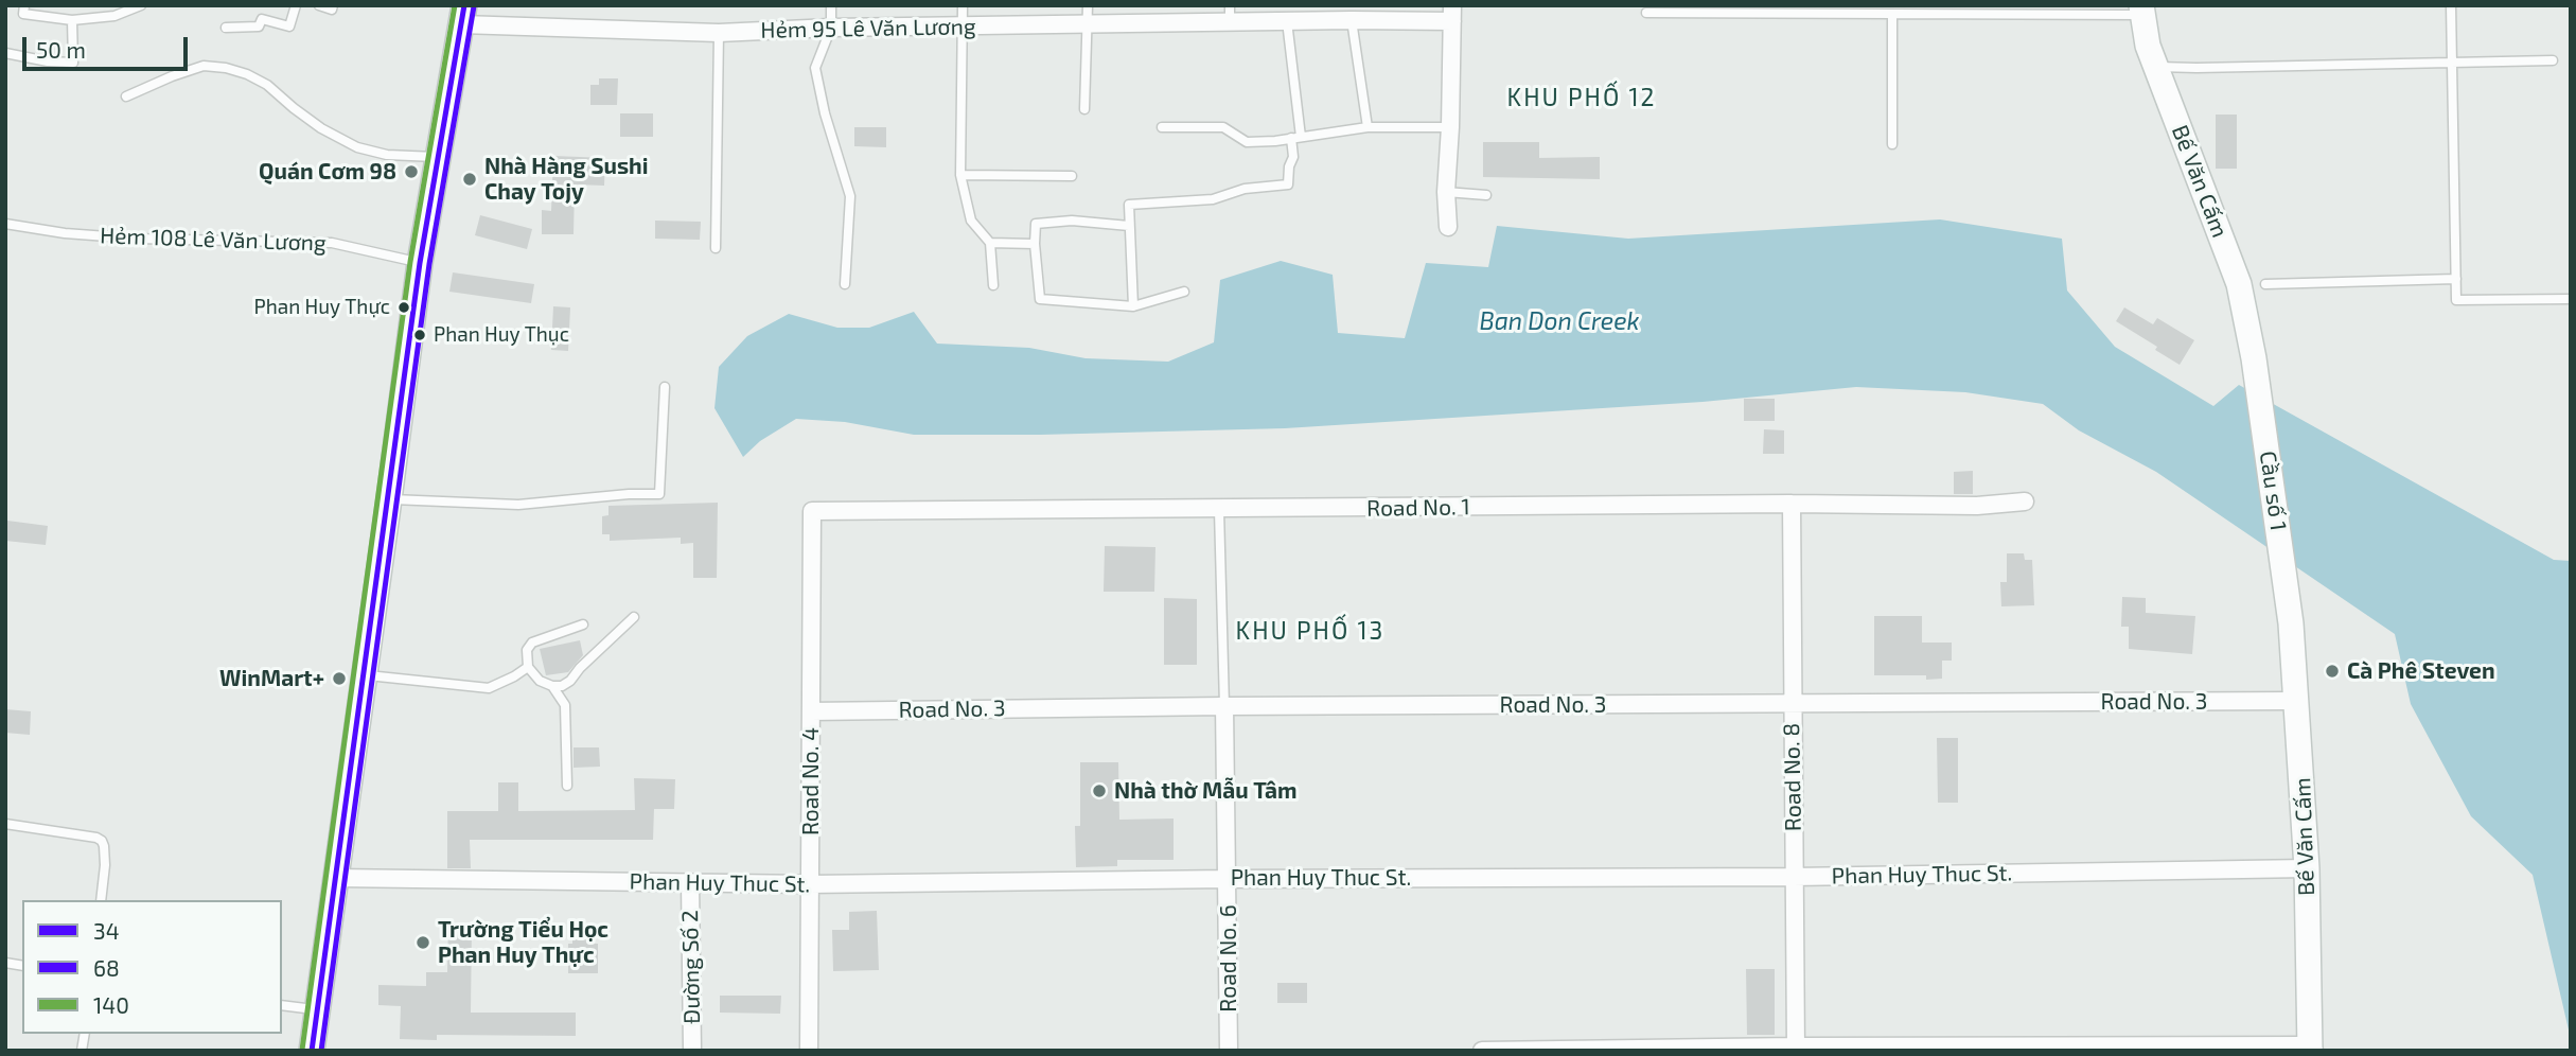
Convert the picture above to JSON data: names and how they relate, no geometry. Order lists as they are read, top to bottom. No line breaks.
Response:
{"streets":{"street":["Hẻm 95 Lê Văn Lương","Bế Văn Cấm","Cầu số 1","Road No. 1","Road No. 3","Road No. 8","Road No. 4","Phan Huy Thuc St.","Road No. 6","Đường Số 2"],"lane":["Hẻm 108 Lê Văn Lương"]},"crossings":[["Bế Văn Cấm","Cầu số 1"],["Bế Văn Cấm","Road No. 3"],["Bế Văn Cấm","Phan Huy Thuc St."],["Road No. 1","Road No. 8"],["Road No. 1","Road No. 4"],["Road No. 1","Road No. 6"],["Road No. 3","Road No. 8"],["Road No. 3","Road No. 4"],["Road No. 3","Road No. 6"],["Road No. 8","Phan Huy Thuc St."],["Road No. 4","Phan Huy Thuc St."],["Phan Huy Thuc St.","Road No. 6"],["Phan Huy Thuc St.","Đường Số 2"]],"districts":["KHU PHỐ 12","KHU PHỐ 13"],"water":["Ban Don Creek"],"places":["Quán Cơm 98","Nhà Hàng Sushi Chay Tojy","Phan Huy Thực","Phan Huy Thục","Cà Phê Steven","WinMart+","Nhà thờ Mẫu Tâm","Trường Tiểu Học Phan Huy Thực"],"lines":["transit line 34","transit line 140","transit line 68"],"legend":["34","68","140"],"scale_bar":"50 m"}
